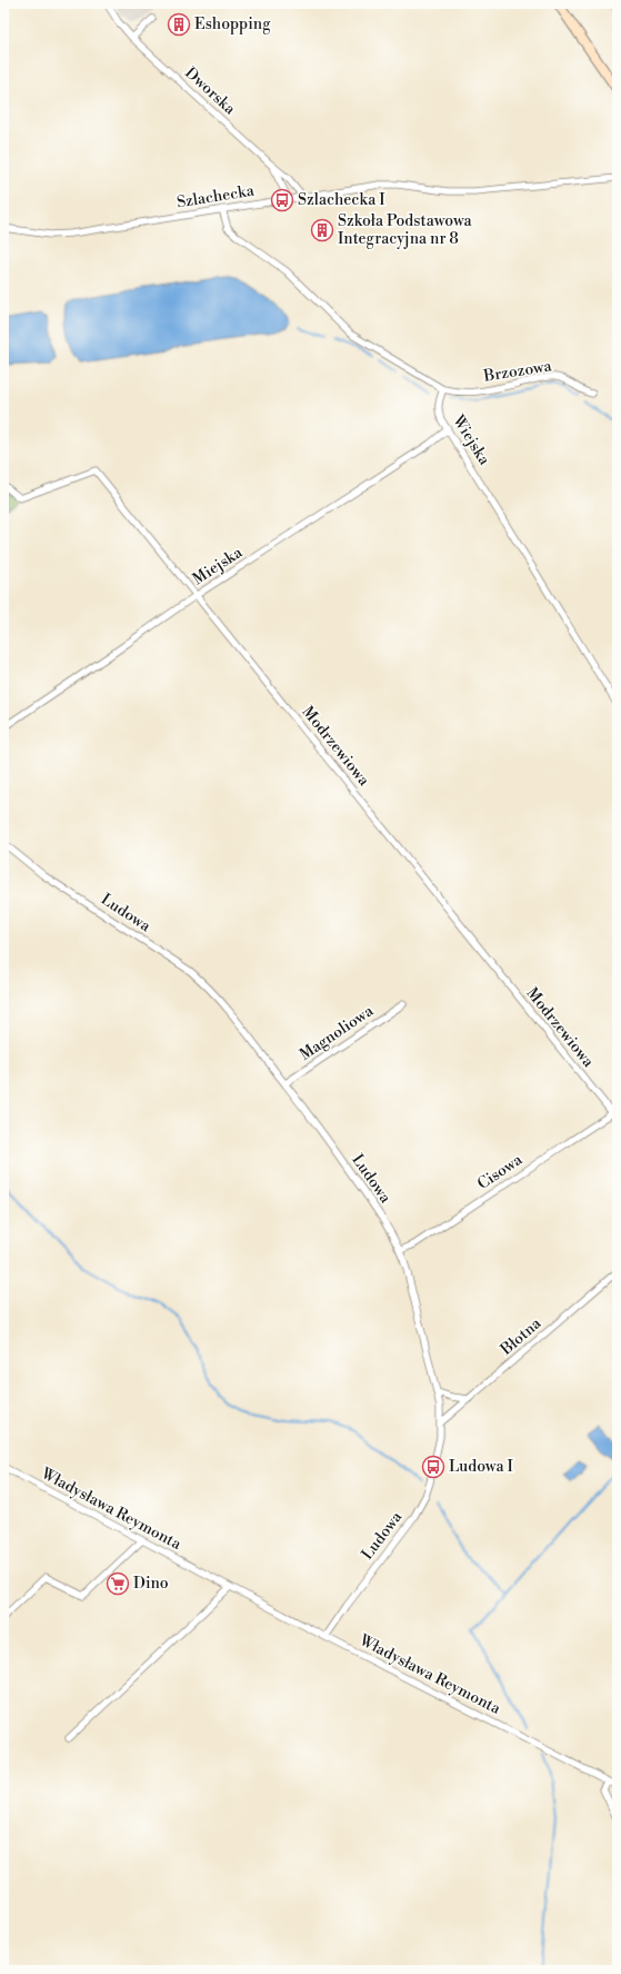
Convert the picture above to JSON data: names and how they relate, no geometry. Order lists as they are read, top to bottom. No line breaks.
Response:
{"streets":{"street":["Dworska","Szlachecka","Brzozowa","Wiejska","Miejska","Modrzewiowa","Ludowa","Magnoliowa","Cisowa","Błotna","Władysława Reymonta"]},"crossings":[["Dworska","Szlachecka"],["Brzozowa","Wiejska"],["Wiejska","Miejska"],["Miejska","Modrzewiowa"],["Modrzewiowa","Cisowa"],["Ludowa","Magnoliowa"],["Ludowa","Cisowa"],["Ludowa","Błotna"],["Ludowa","Władysława Reymonta"]],"places":{"building":["Eshopping","Szkoła Podstawowa Integracyjna nr 8"],"bus stop":["Szlachecka I","Ludowa I"],"supermarket":["Dino"]}}
